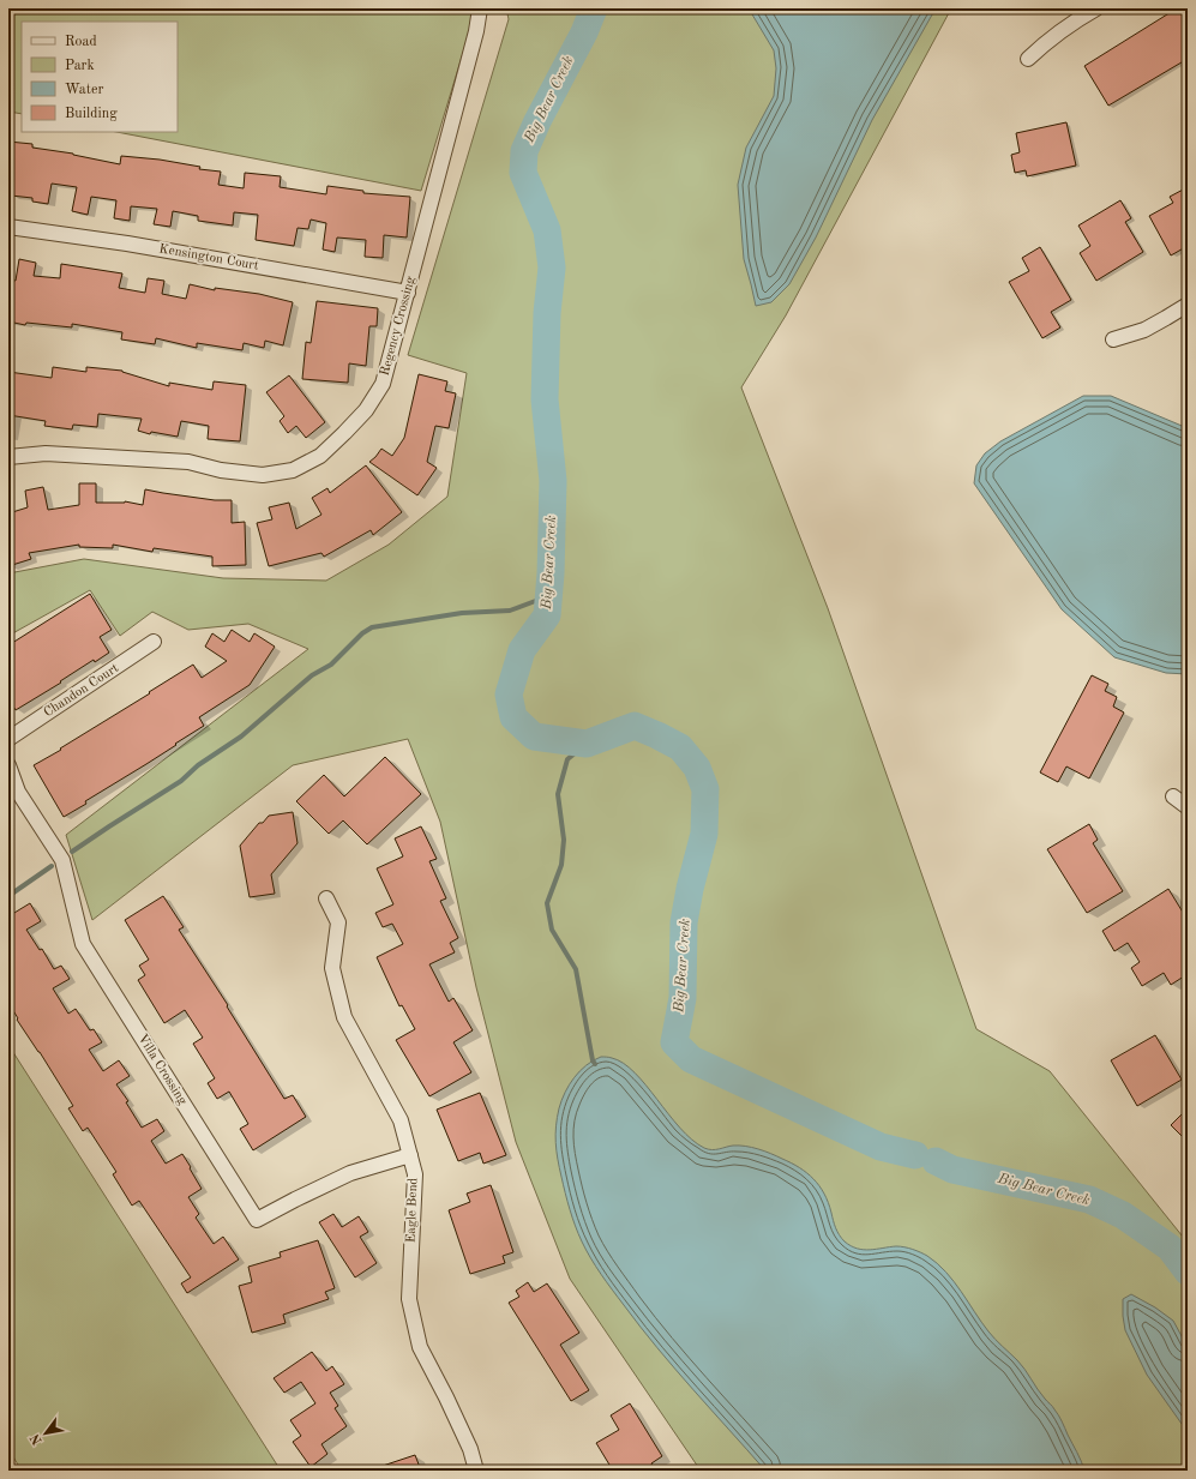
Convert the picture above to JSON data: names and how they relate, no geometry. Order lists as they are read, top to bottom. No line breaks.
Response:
{"streets":{"street":["Kensington Court","Regency Crossing","Chandon Court","Villa Crossing","Eagle Bend"]},"crossings":[["Kensington Court","Regency Crossing"],["Villa Crossing","Eagle Bend"]],"water":["Big Bear Creek"],"legend":["Road","Park","Water","Building"],"north":"bottom left"}
